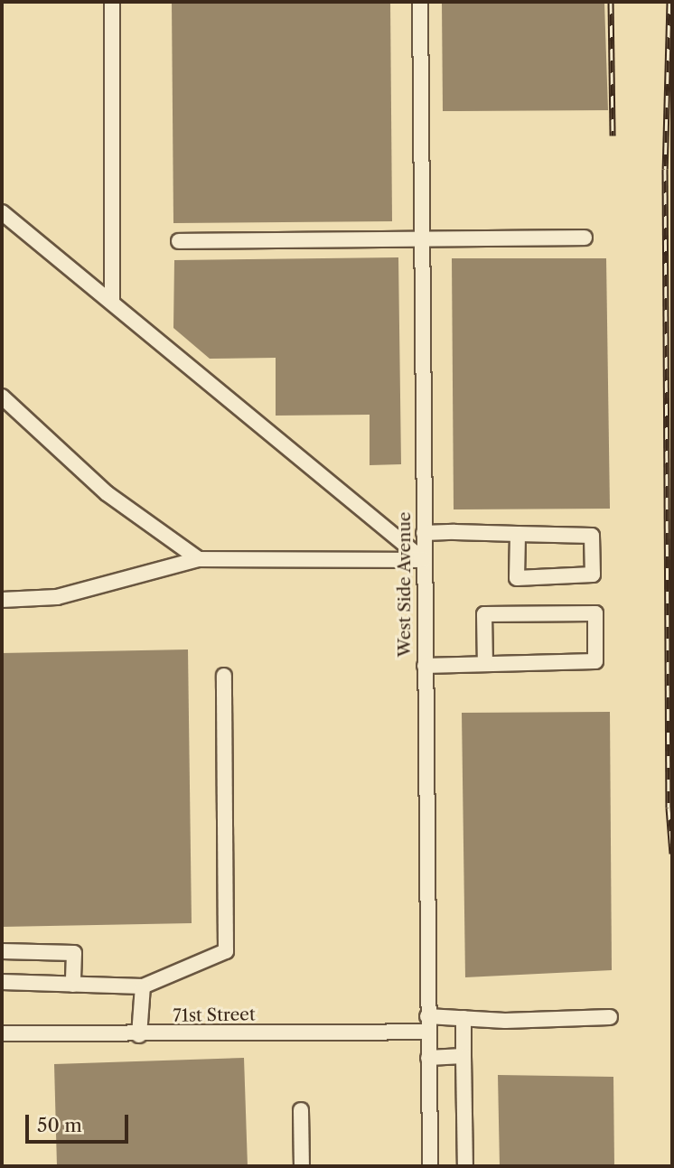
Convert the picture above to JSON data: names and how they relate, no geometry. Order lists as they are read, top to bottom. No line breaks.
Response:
{"streets":{"street":["West Side Avenue","71st Street"]},"crossings":[["West Side Avenue","71st Street"]],"scale_bar":"50 m"}
